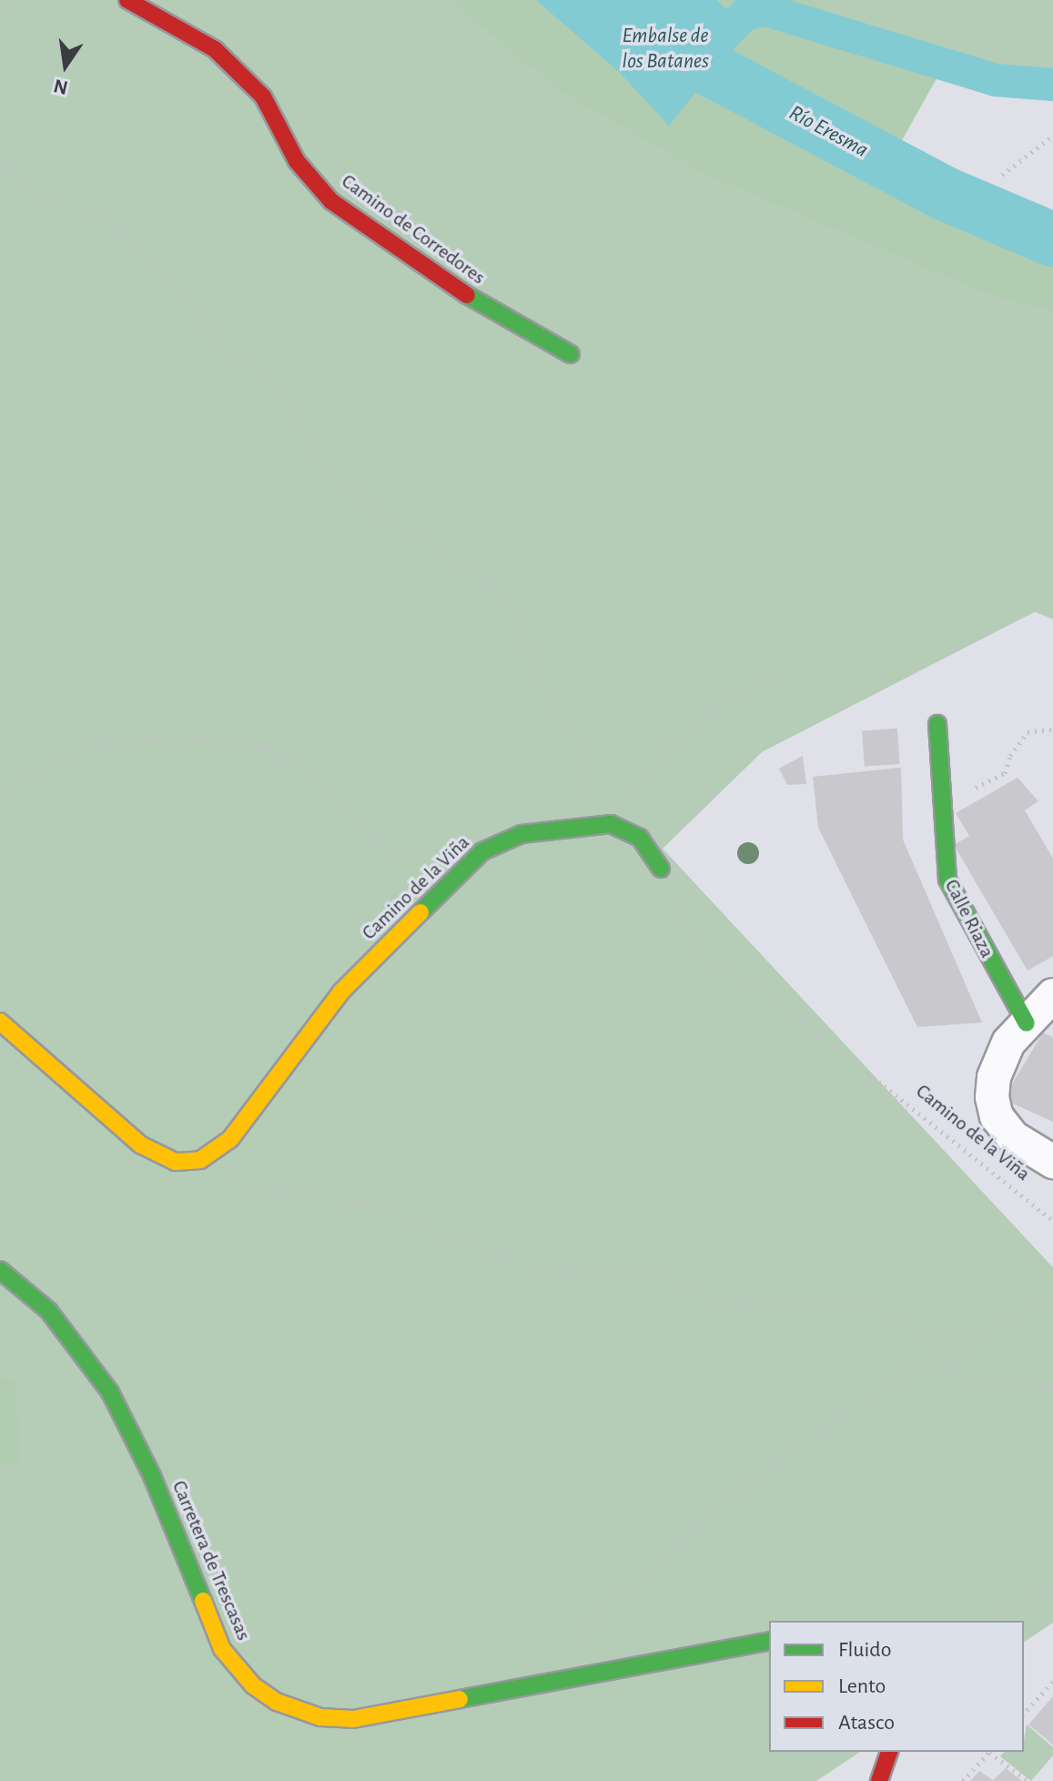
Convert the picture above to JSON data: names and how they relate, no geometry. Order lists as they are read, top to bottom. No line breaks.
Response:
{"streets":{"street":["Camino de Corredores","Camino de la Viña","Calle Riaza","Carretera de Trescasas"]},"water":["Embalse de los Batanes","Río Eresma"],"legend":["Fluido","Lento","Atasco"],"north":"bottom"}
